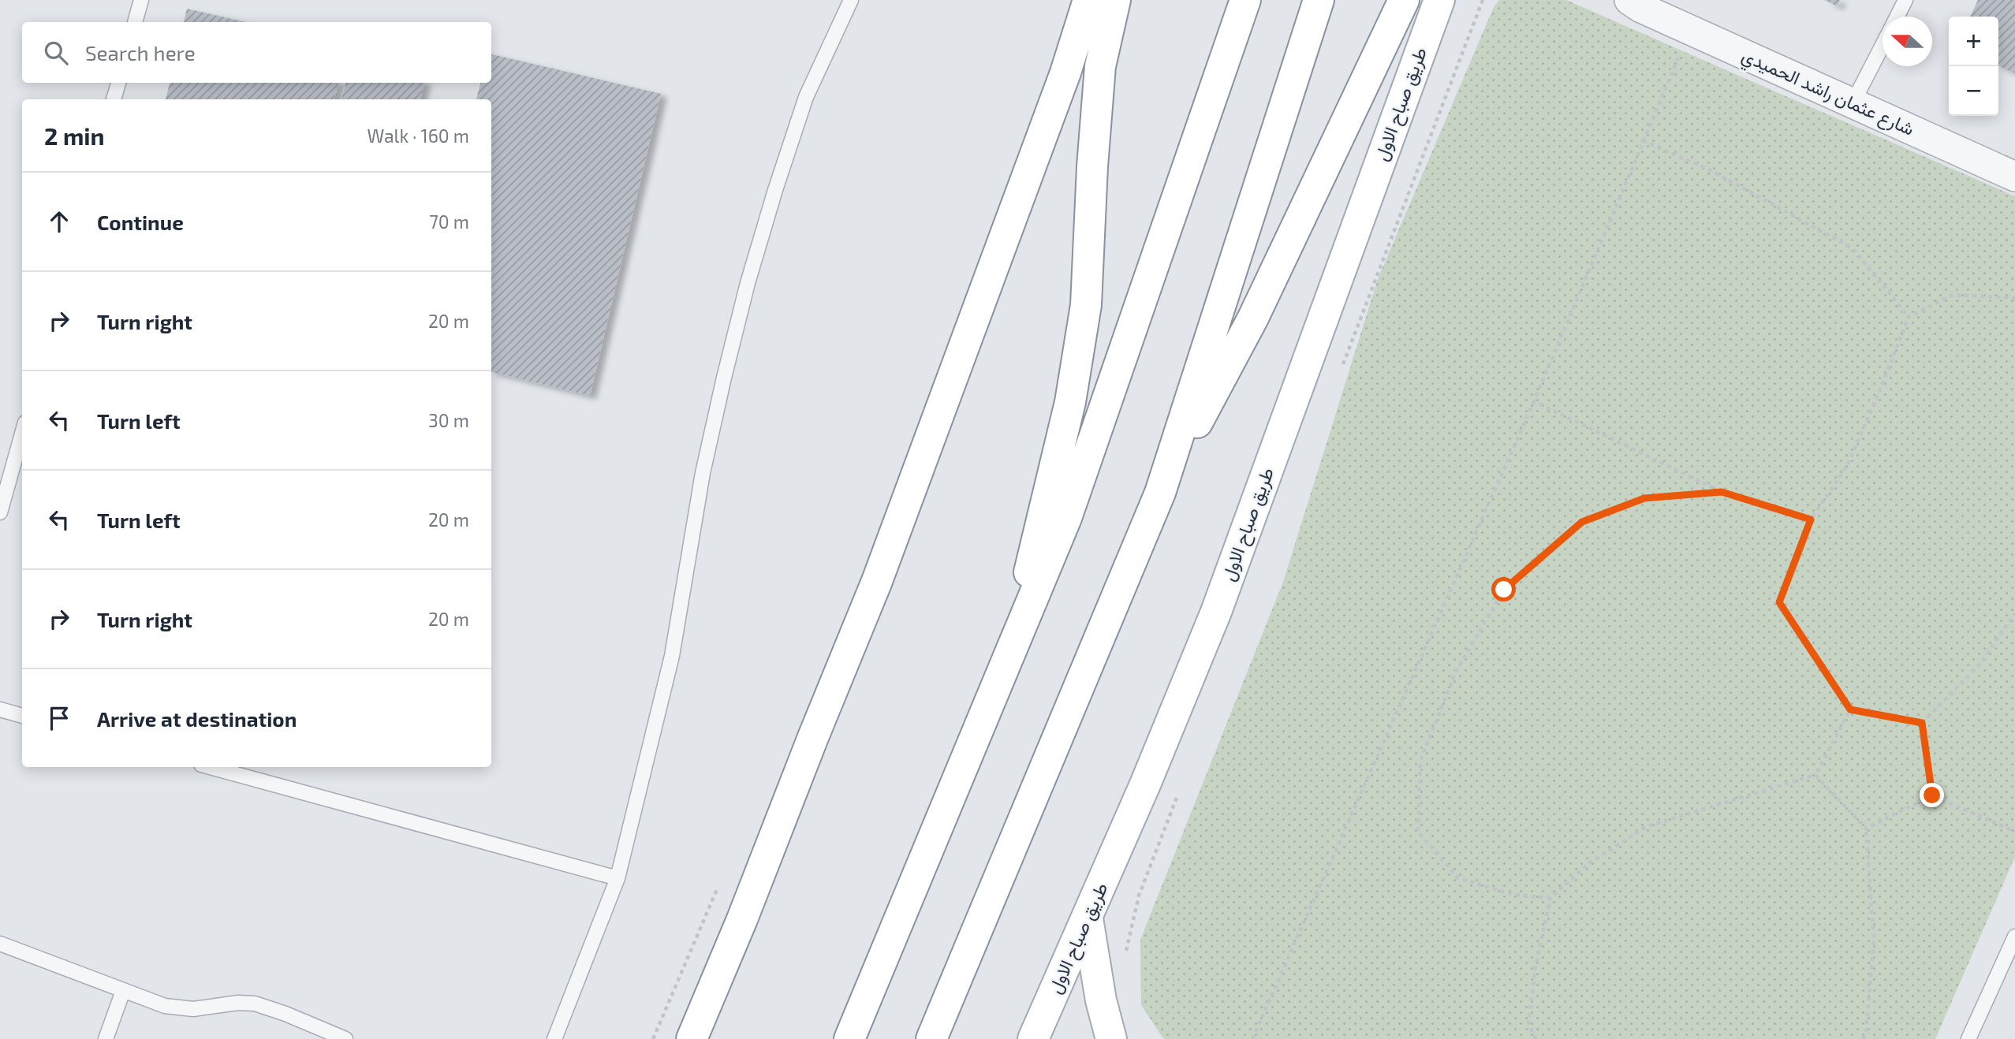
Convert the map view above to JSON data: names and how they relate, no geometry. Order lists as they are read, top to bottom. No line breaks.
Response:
{"streets":{"main road":["طريق صباح الاول"],"street":["شارع عثمان راشد الحميدي"]},"north":"left","page":{"map_buttons":["+","−"],"search":"Search here","heading":["2 min","Walk · 160 m"],"list":[["Continue","70 m"],["Turn right","20 m"],["Turn left","30 m"],["Turn left","20 m"],["Turn right","20 m"],"Arrive at destination"]}}
